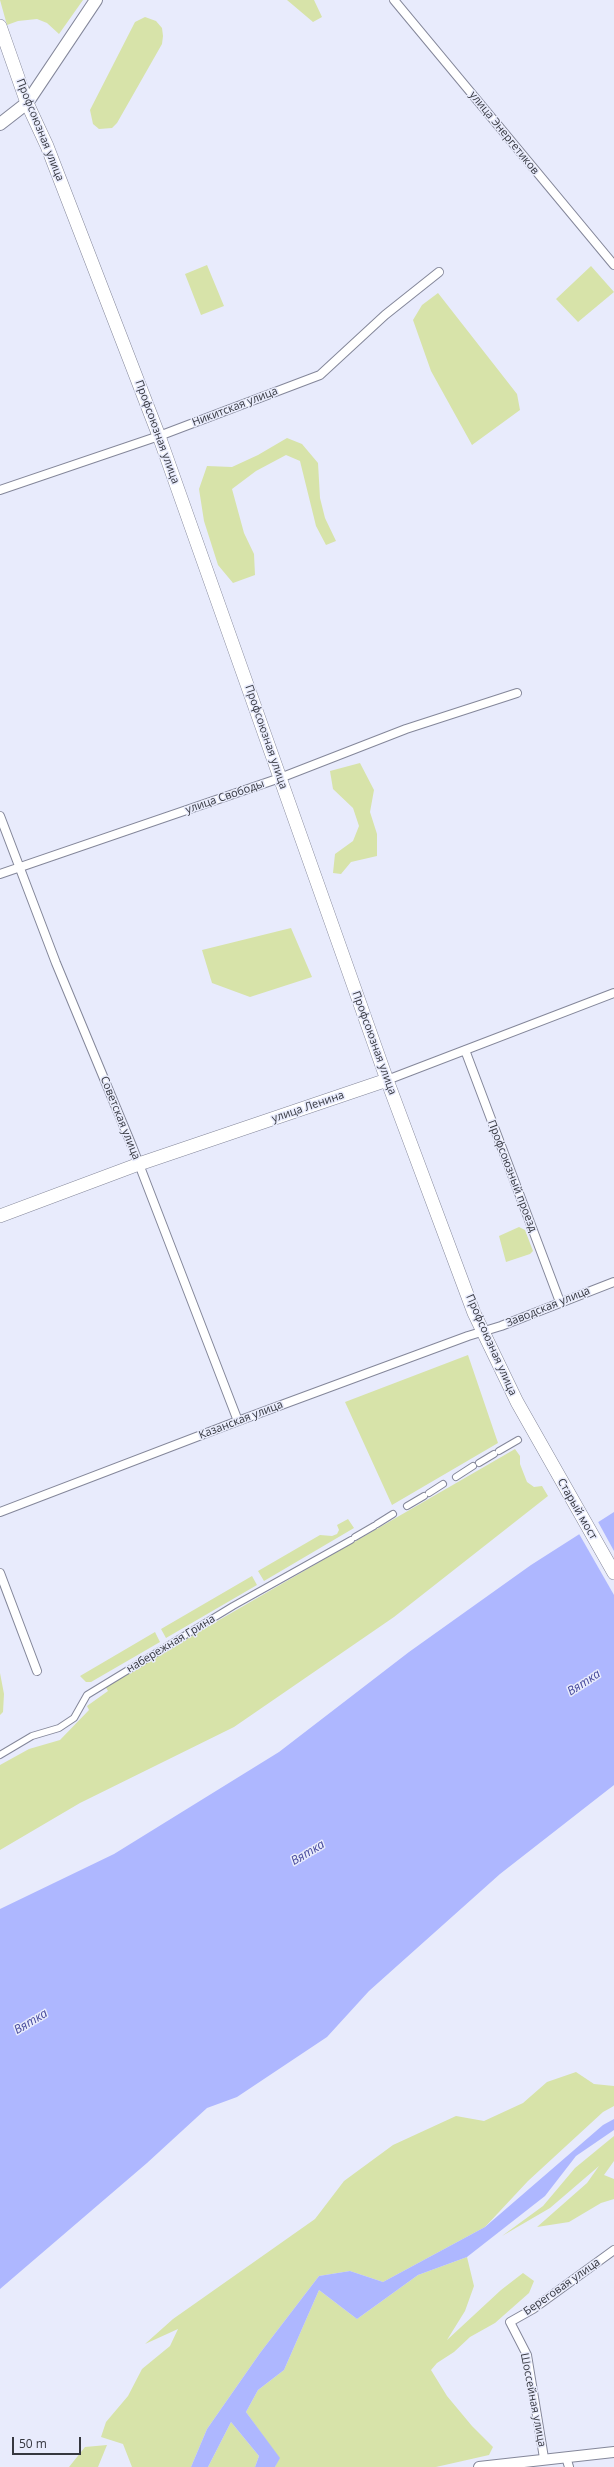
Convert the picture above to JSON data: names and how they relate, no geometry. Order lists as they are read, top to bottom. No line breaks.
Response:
{"streets":{"main road":["Профсоюзная улица","улица Ленина","Старый мост"],"street":["улица Энергетиков","Никитская улица","улица Свободы","Советская улица","Профсоюзный проезд","Заводская улица","Казанская улица","набережная Грина","Береговая улица","Шоссейная улица"]},"crossings":[["Профсоюзная улица","Никитская улица"],["Профсоюзная улица","улица Свободы"],["Профсоюзная улица","улица Ленина"],["Профсоюзная улица","Заводская улица"],["Профсоюзная улица","Казанская улица"],["Профсоюзная улица","Старый мост"],["улица Свободы","Советская улица"],["улица Ленина","Советская улица"],["улица Ленина","Профсоюзный проезд"],["Советская улица","Казанская улица"],["Профсоюзный проезд","Заводская улица"],["Заводская улица","Казанская улица"],["Береговая улица","Шоссейная улица"]],"water":["Вятка"],"scale_bar":"50 m"}
